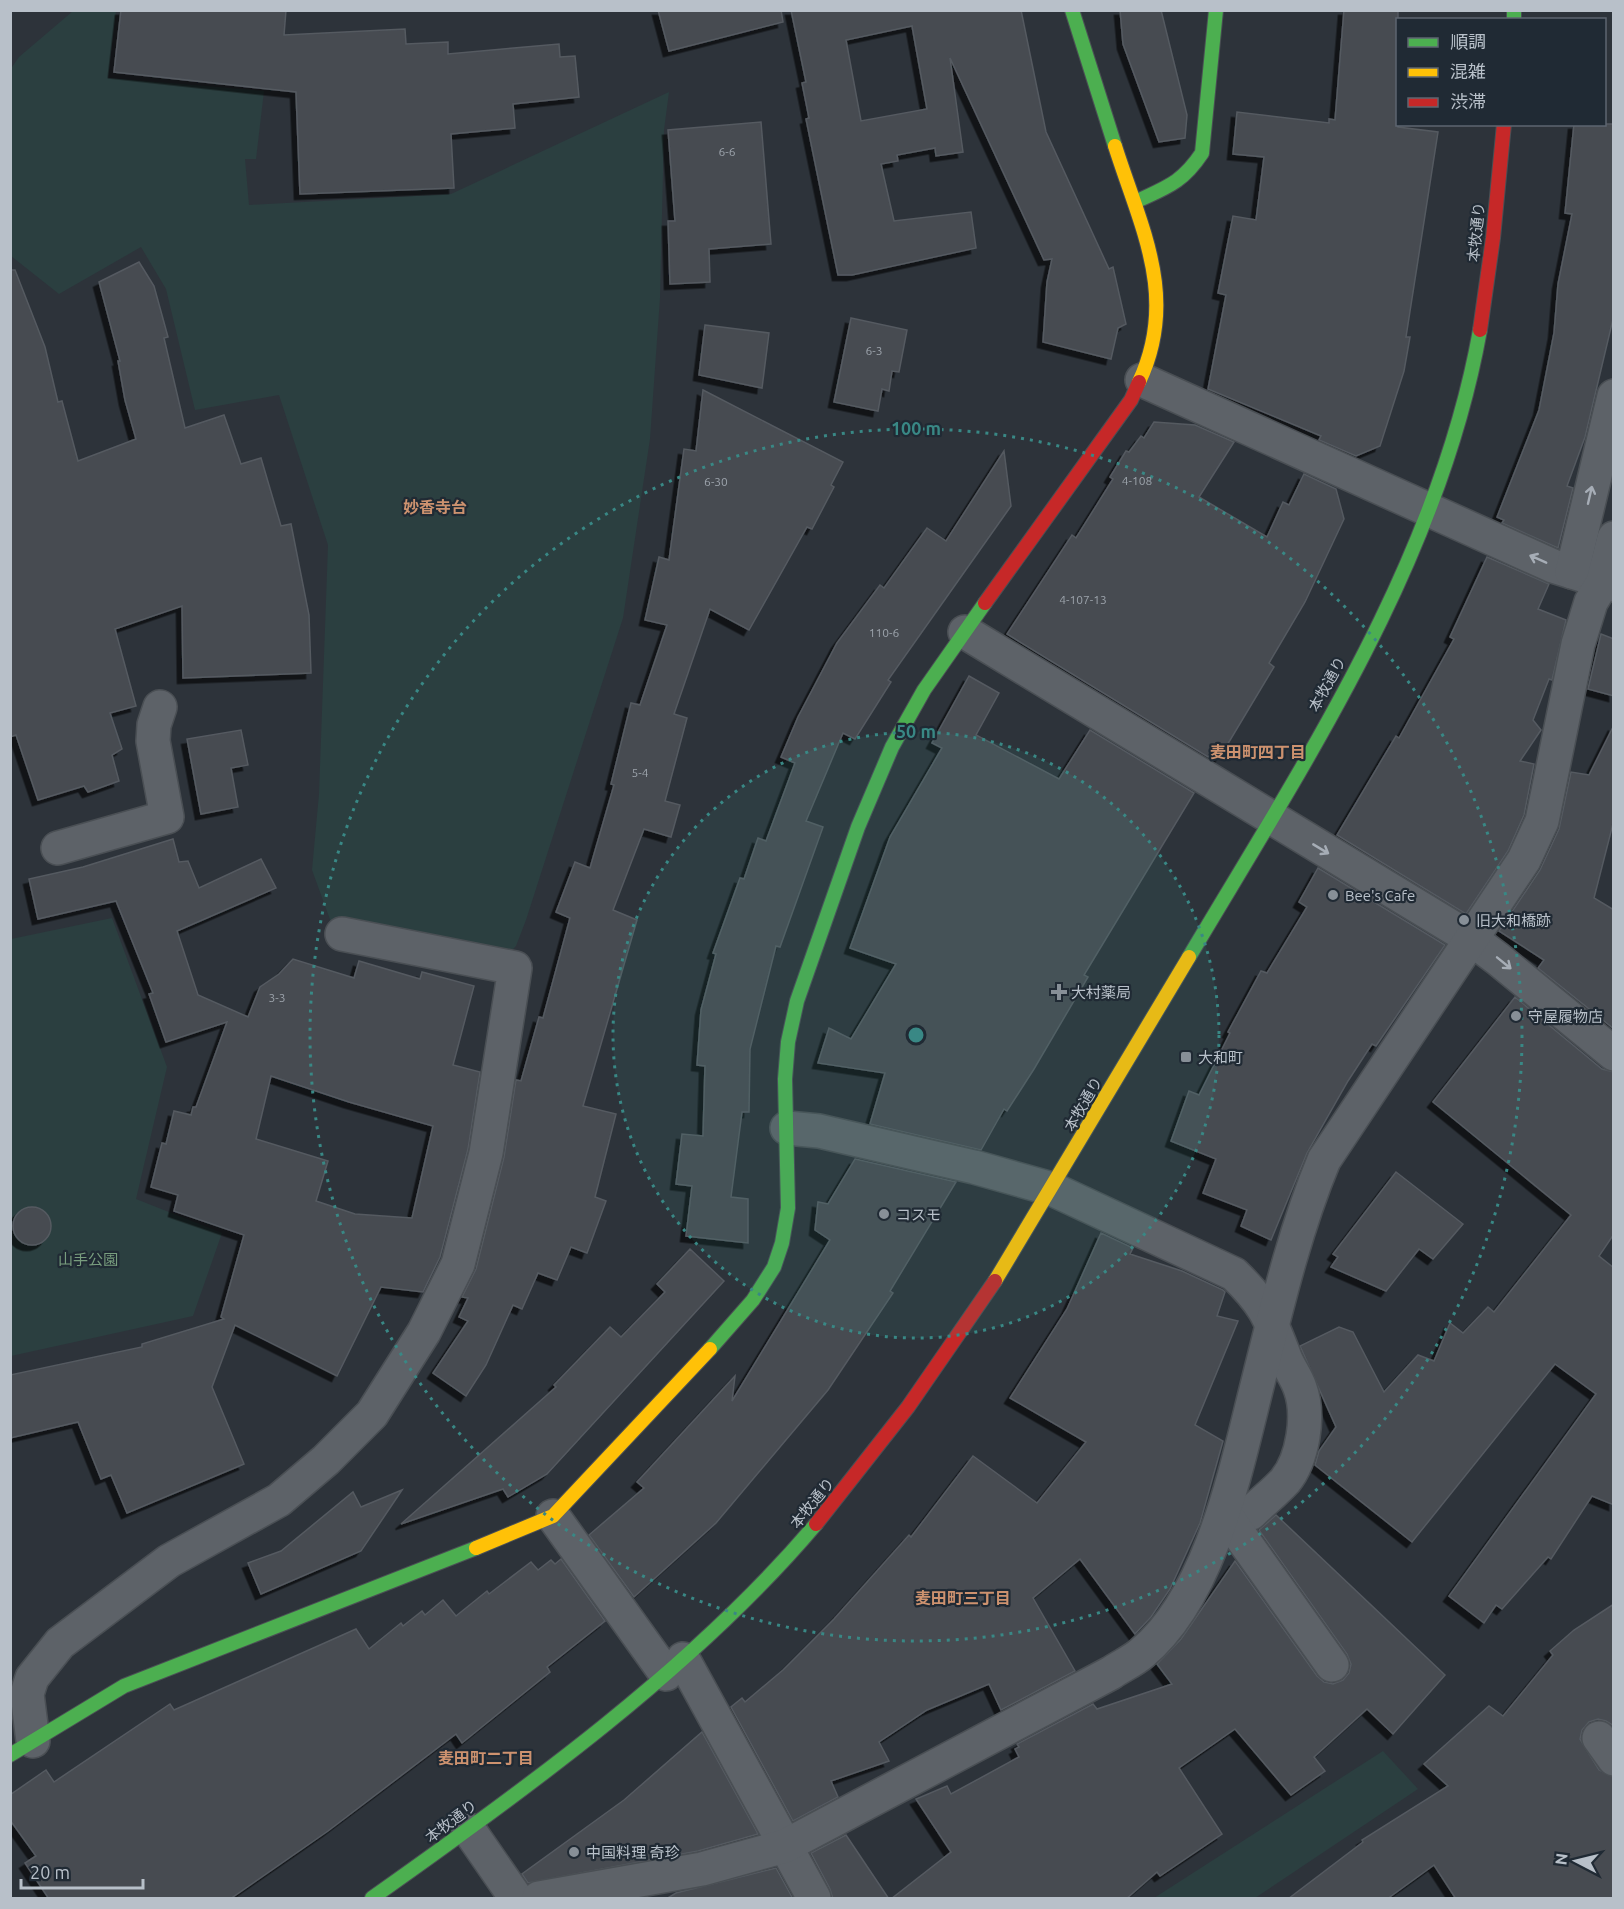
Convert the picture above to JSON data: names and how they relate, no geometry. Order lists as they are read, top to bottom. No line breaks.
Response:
{"streets":{"street":["本牧通り"]},"districts":["妙香寺台","麦田町四丁目","麦田町三丁目","麦田町二丁目"],"parks":["山手公園"],"places":{"other":["Bee's Cafe","旧大和橋跡","守屋履物店","コスモ","中国料理 奇珍"],"health":["大村薬局"],"transit":["大和町"]},"house_numbers":["6-6","6-3","4-108","6-30","4-107-13","110-6","5-4","3-3"],"legend":["順調","混雑","渋滞"],"scale_bar":"20 m","north":"left","rings":["100 m","50 m"]}
